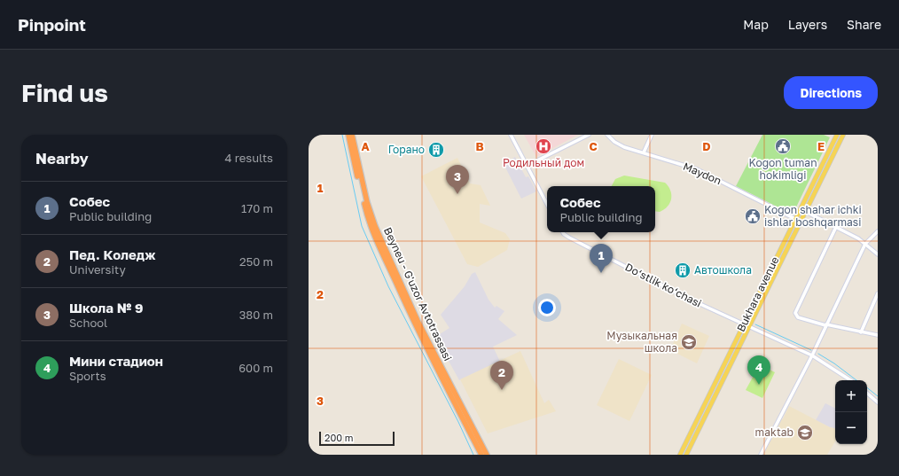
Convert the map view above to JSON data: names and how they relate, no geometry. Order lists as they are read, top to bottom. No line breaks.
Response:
{"streets":{"highway":["Beyneu - G'uzor Avtotrassasi"],"main road":["Bukhara avenue"],"street":["Maydon","Do‘stlik ko‘chasi"]},"crossings":[["Maydon","Bukhara avenue"],["Do‘stlik ko‘chasi","Bukhara avenue"]],"places":{"hospital":["Родильный дом"],"public building":["Kogon tuman hokimligi","Kogon shahar ichki ishlar boshqarmasi"],"building":["Горано","Автошкола"],"school or university":["Музыкальная школа","maktab"]},"scale_bar":"200 m","page":{"header":"Pinpoint","nav":["Map","Layers","Share"],"buttons":"Directions","title":"Find us","heading":["Nearby","4 results"],"pins":["3","1","4","2"],"list":[{"mark":"1","name":"Собеc","note":"Public building","value":"170 m"},{"mark":"2","name":"Пед. Коледж","note":"University","value":"250 m"},{"mark":"3","name":"Школа № 9","note":"School","value":"380 m"},{"mark":"4","name":"Мини стадион","note":"Sports","value":"600 m"}],"popup":["Собеc","Public building"],"map_buttons":["+","−"],"scale":"200 m"},"grid":{"columns":["A","B","C","D","E"],"rows":["1","2","3"]}}
